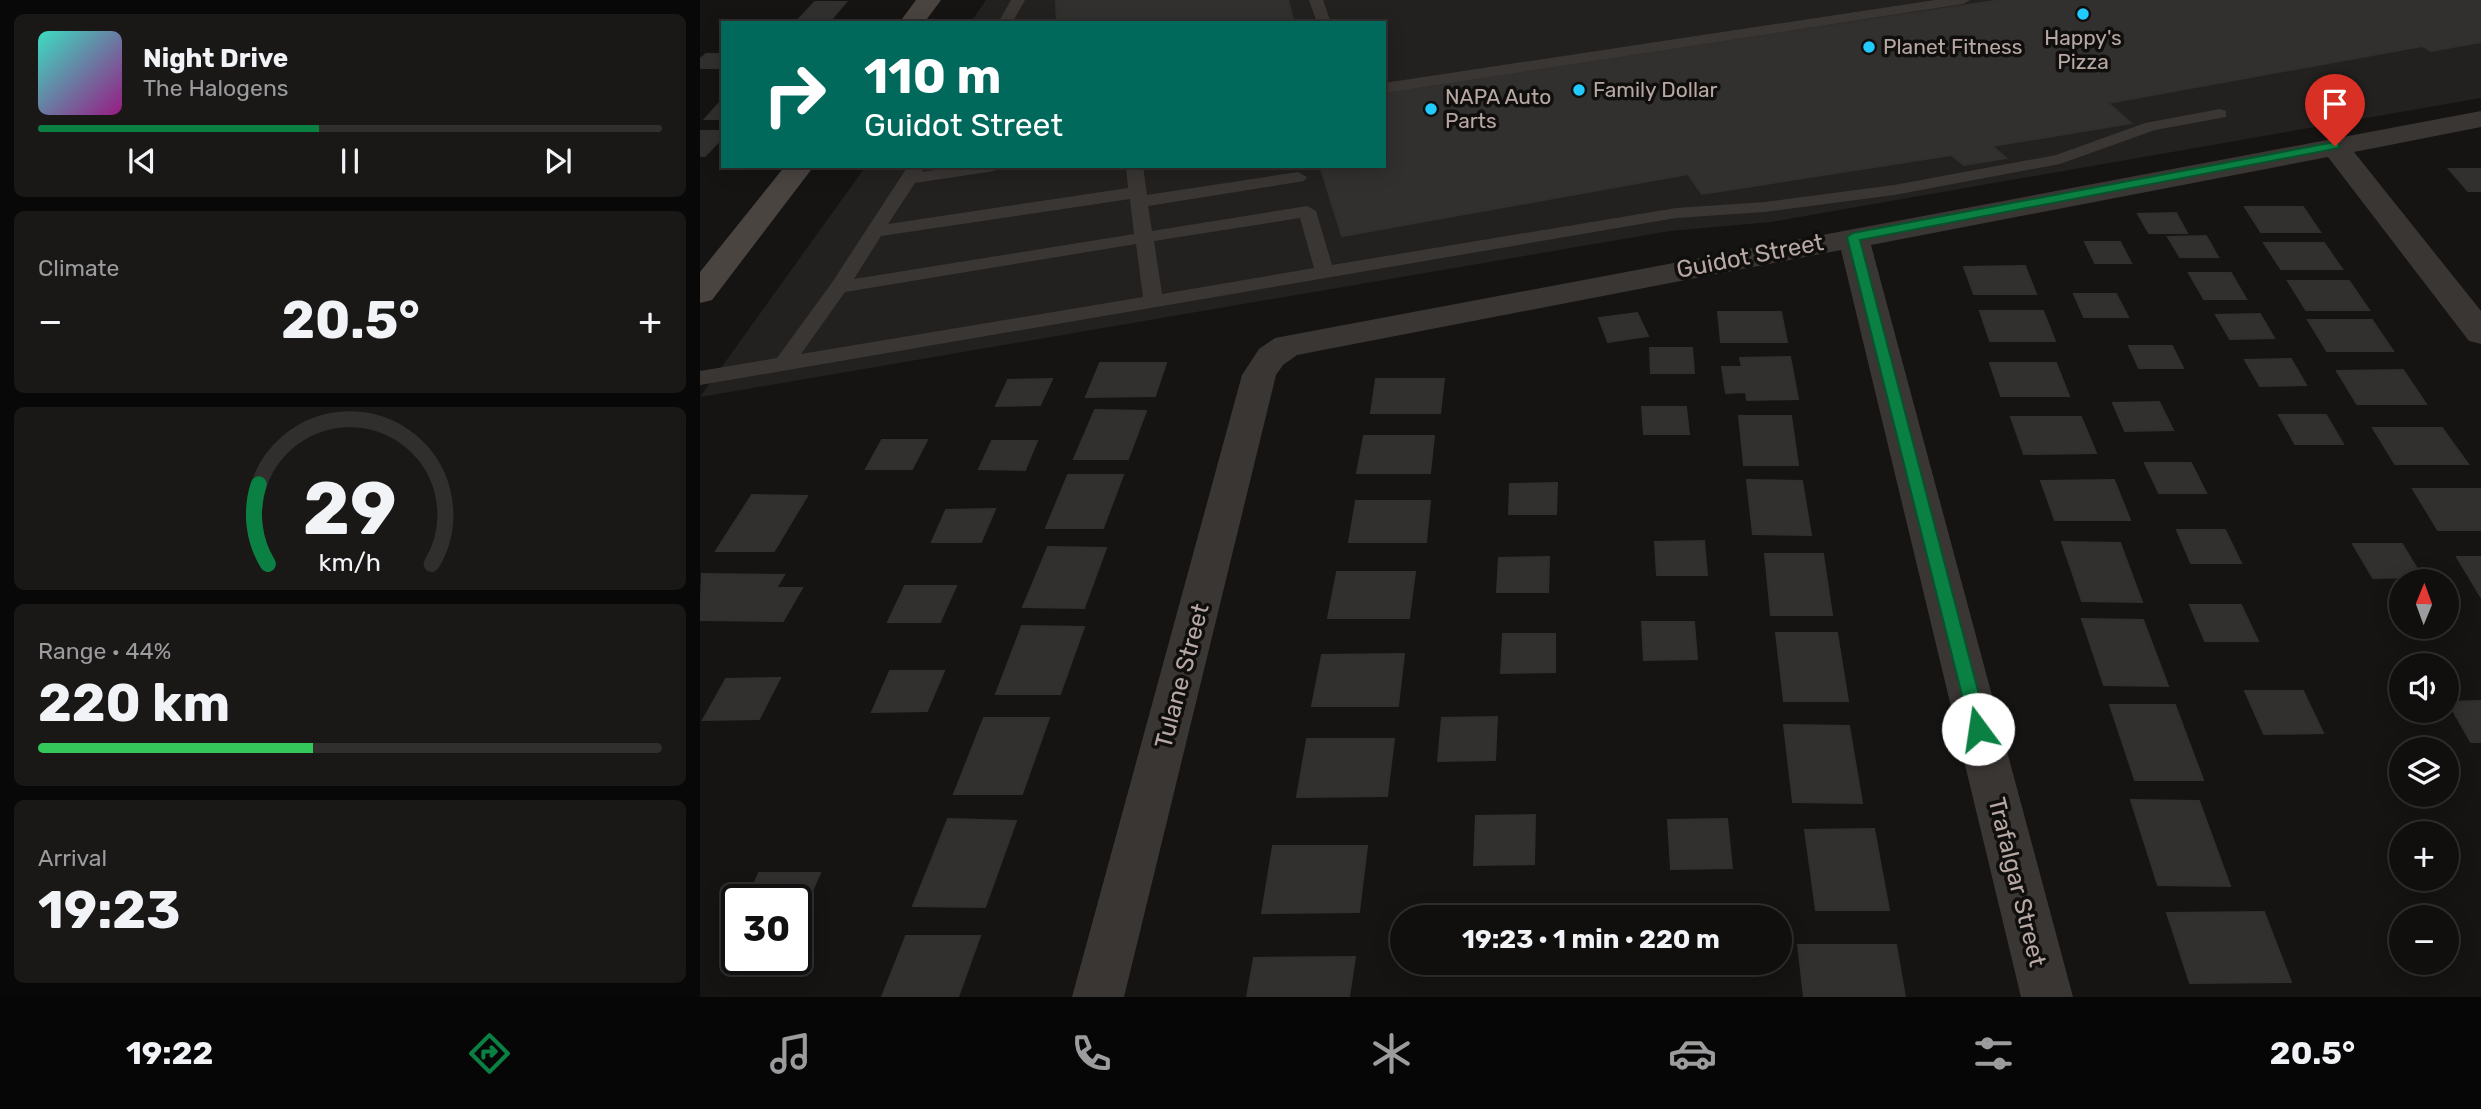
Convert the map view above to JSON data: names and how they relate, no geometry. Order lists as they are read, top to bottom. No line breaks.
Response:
{"streets":{"street":["Guidot Street","Tulane Street","Trafalgar Street"]},"crossings":[["Guidot Street","Tulane Street"],["Guidot Street","Trafalgar Street"]],"places":["Happy's Pizza","Planet Fitness","Family Dollar","NAPA Auto Parts"],"north":"top","page":{"turn":["110 m","Guidot Street"],"song":["Night Drive","The Halogens"],"tile":["Climate",["Range · 44%","220 km"],["Arrival","19:23"]],"heat":["−","20.5°","+"],"map_buttons":["+","−"],"limit":"30","trip":"19:23 · 1 min · 220 m","tabs":["19:22","20.5°"],"gauge":["29","km/h"]}}
